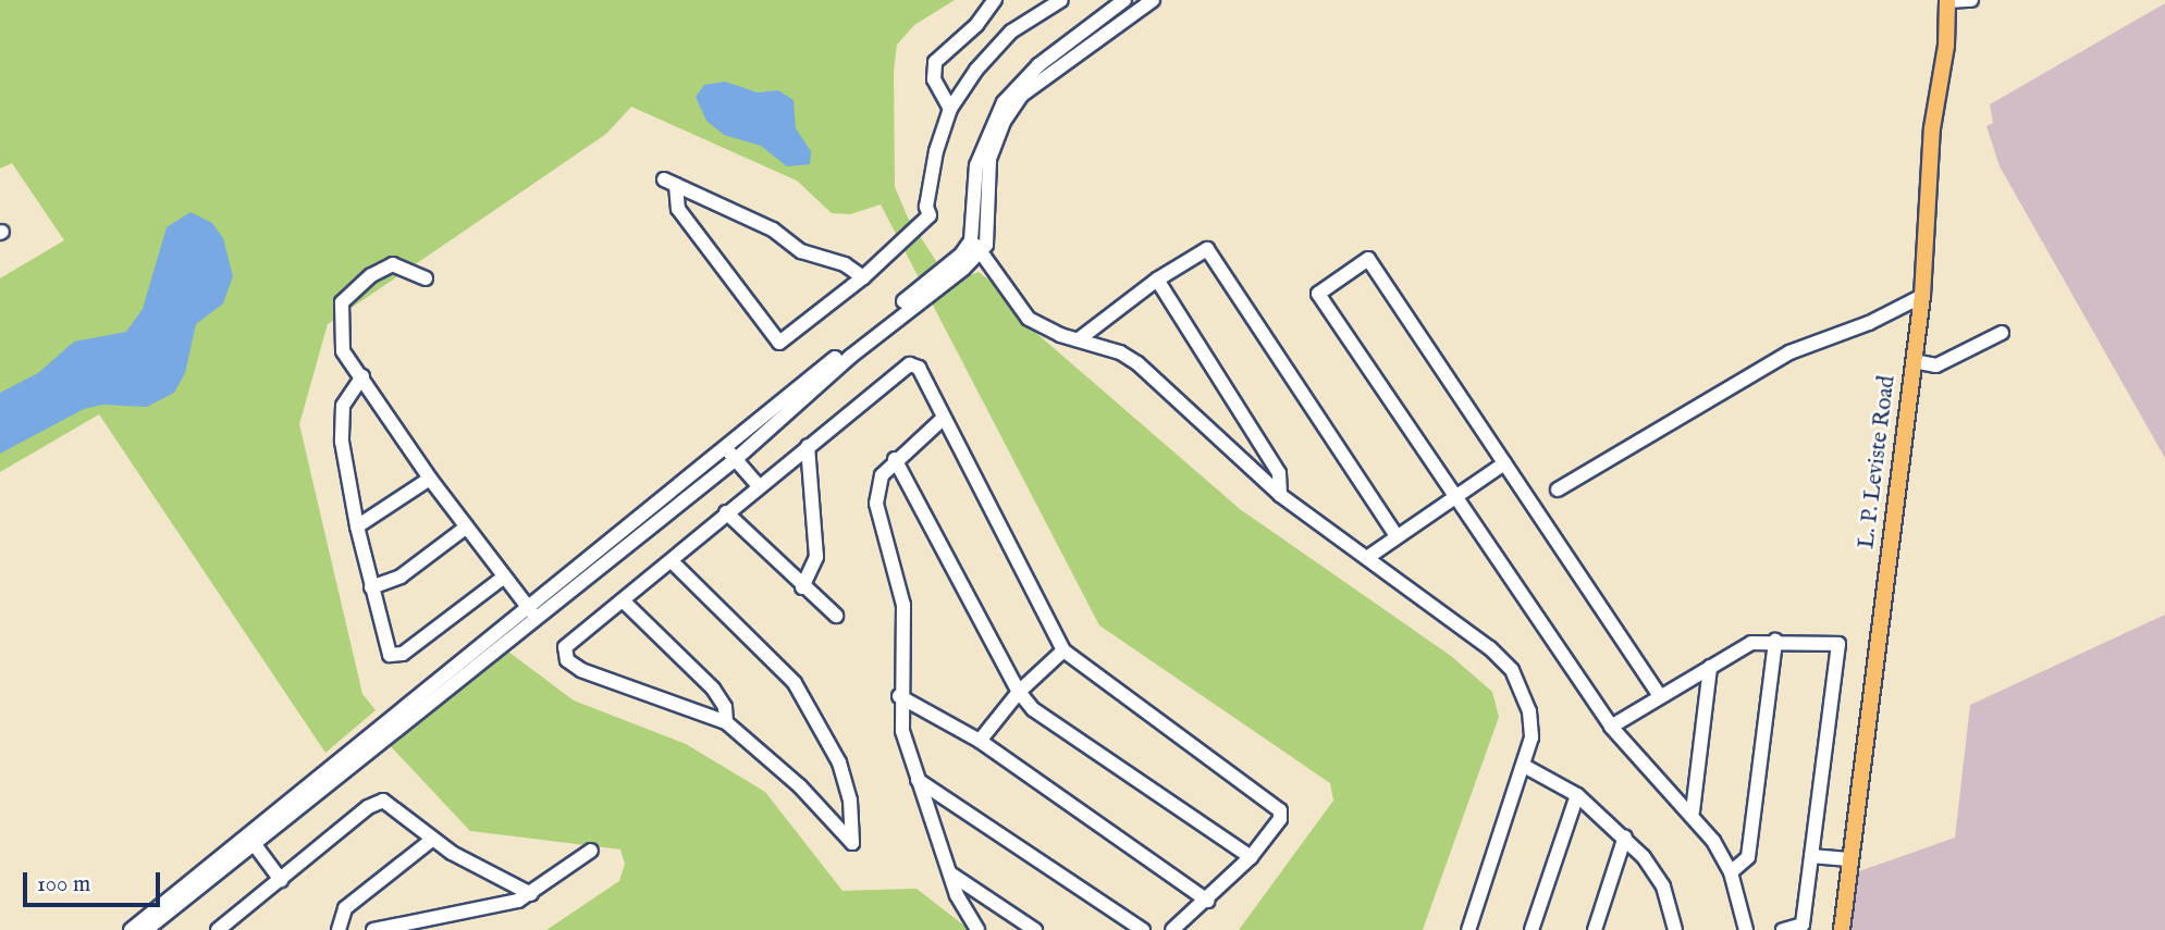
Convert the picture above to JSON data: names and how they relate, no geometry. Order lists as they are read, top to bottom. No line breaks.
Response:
{"streets":{"main road":["L. P. Leviste Road"]},"scale_bar":"100 m"}
